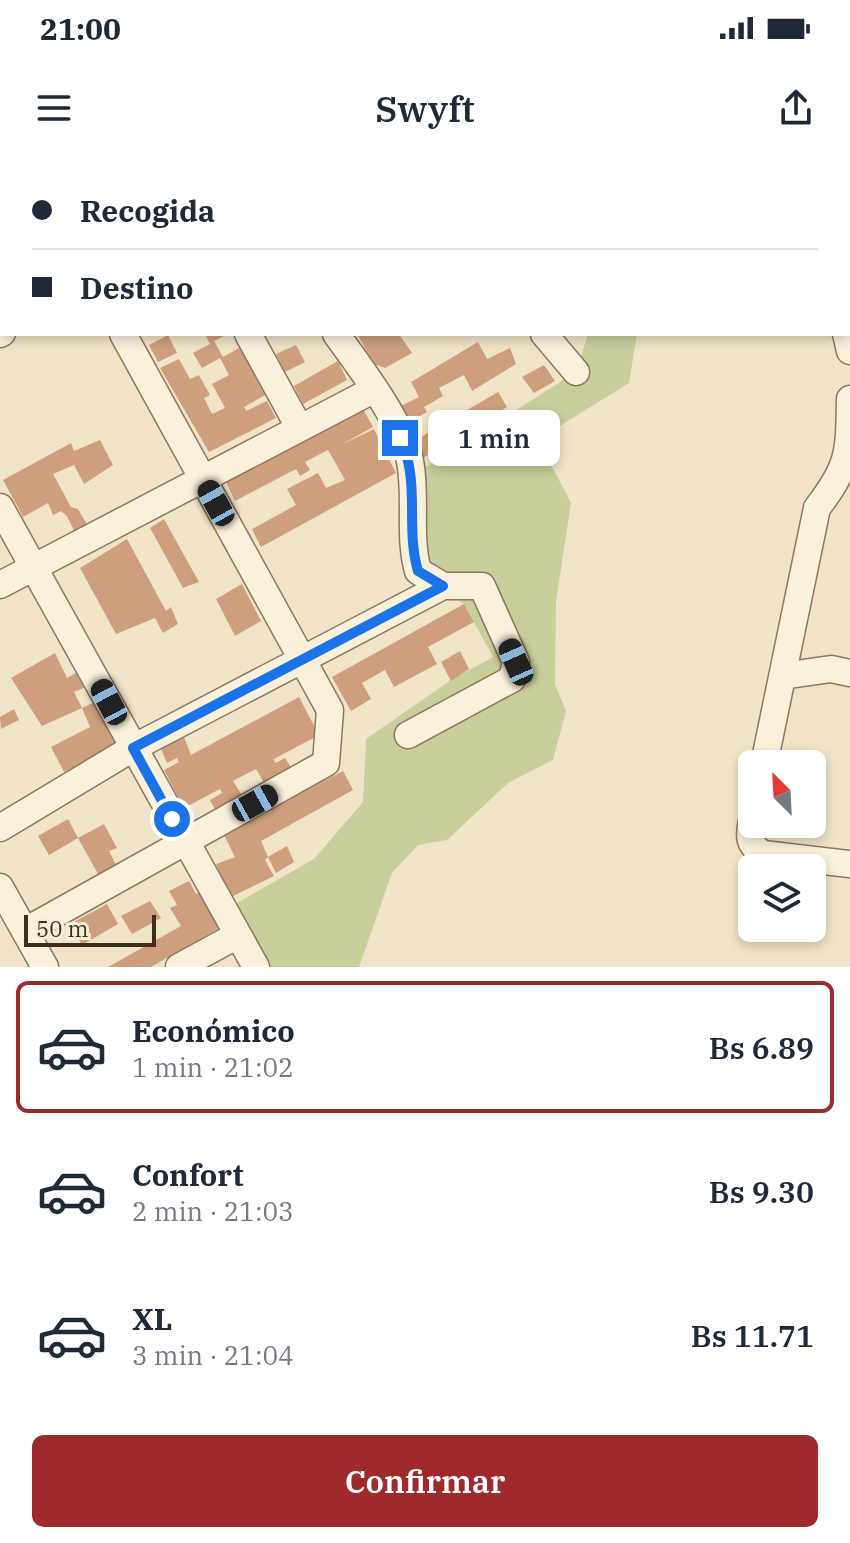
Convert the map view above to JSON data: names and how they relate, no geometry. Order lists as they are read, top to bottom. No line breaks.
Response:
{"scale_bar":"50 m","north":"top left","page":{"status":"21:00","header":"Swyft","banner":["Recogida","Destino"],"bubble":"1 min","scale":"50 m","list":[{"name":"Económico","note":"1 min · 21:02","value":"Bs 6.89"},{"name":"Confort","note":"2 min · 21:03","value":"Bs 9.30"},{"name":"XL","note":"3 min · 21:04","value":"Bs 11.71"}],"buttons":"Confirmar"}}
